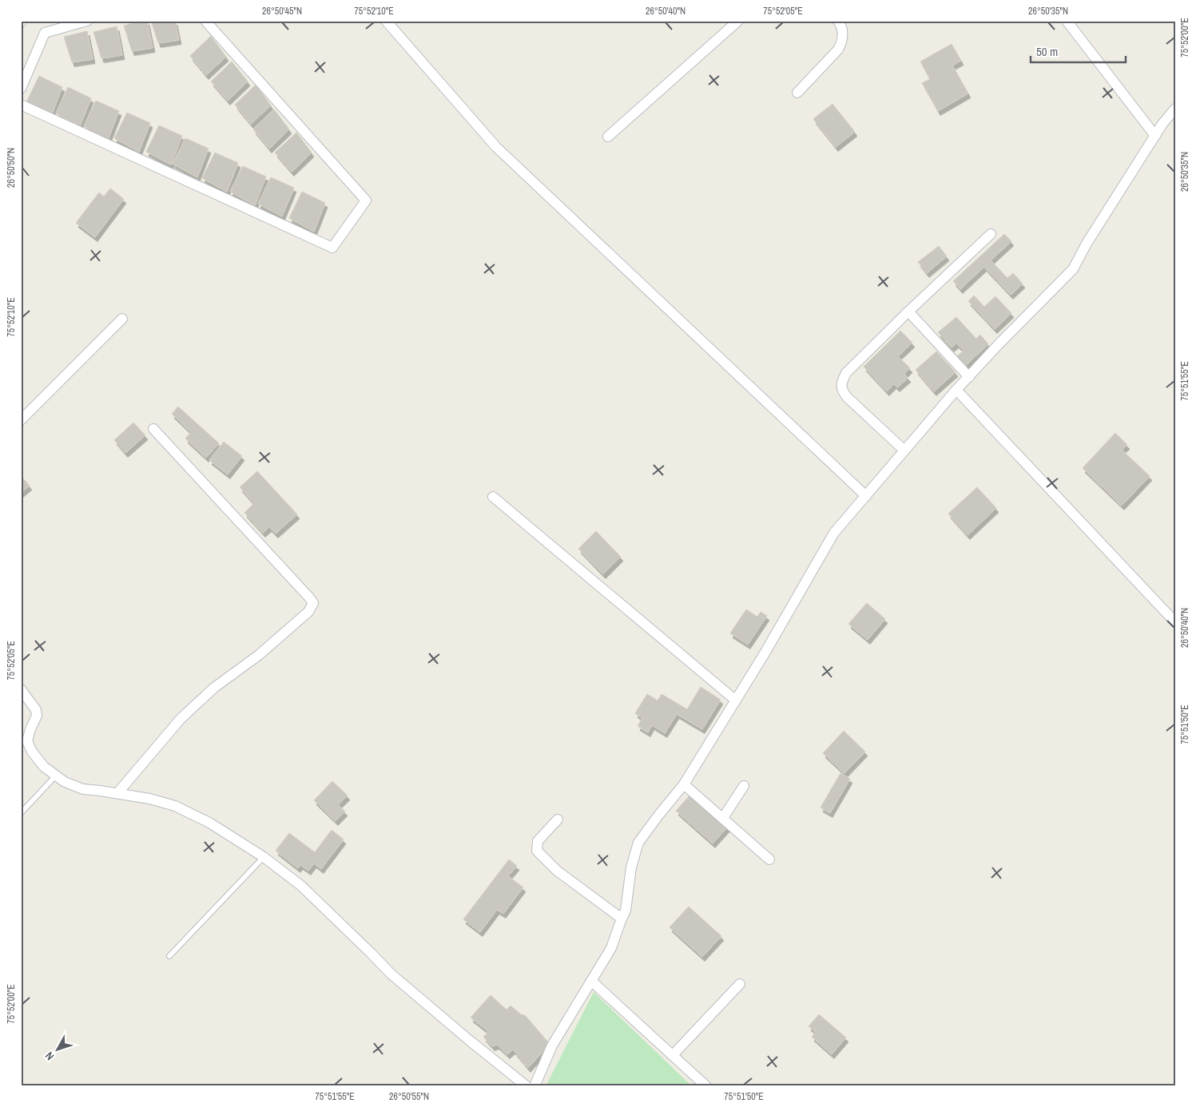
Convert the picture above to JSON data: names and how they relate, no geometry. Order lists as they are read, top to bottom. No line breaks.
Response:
{"scale_bar":"50 m","north":"bottom left","coordinates":["26°50'45\"N","75°52'10\"E","26°50'40\"N","75°52'05\"E","26°50'35\"N","75°52'00\"E","26°50'50\"N","75°51'55\"E","75°51'50\"E","26°50'55\"N"]}
